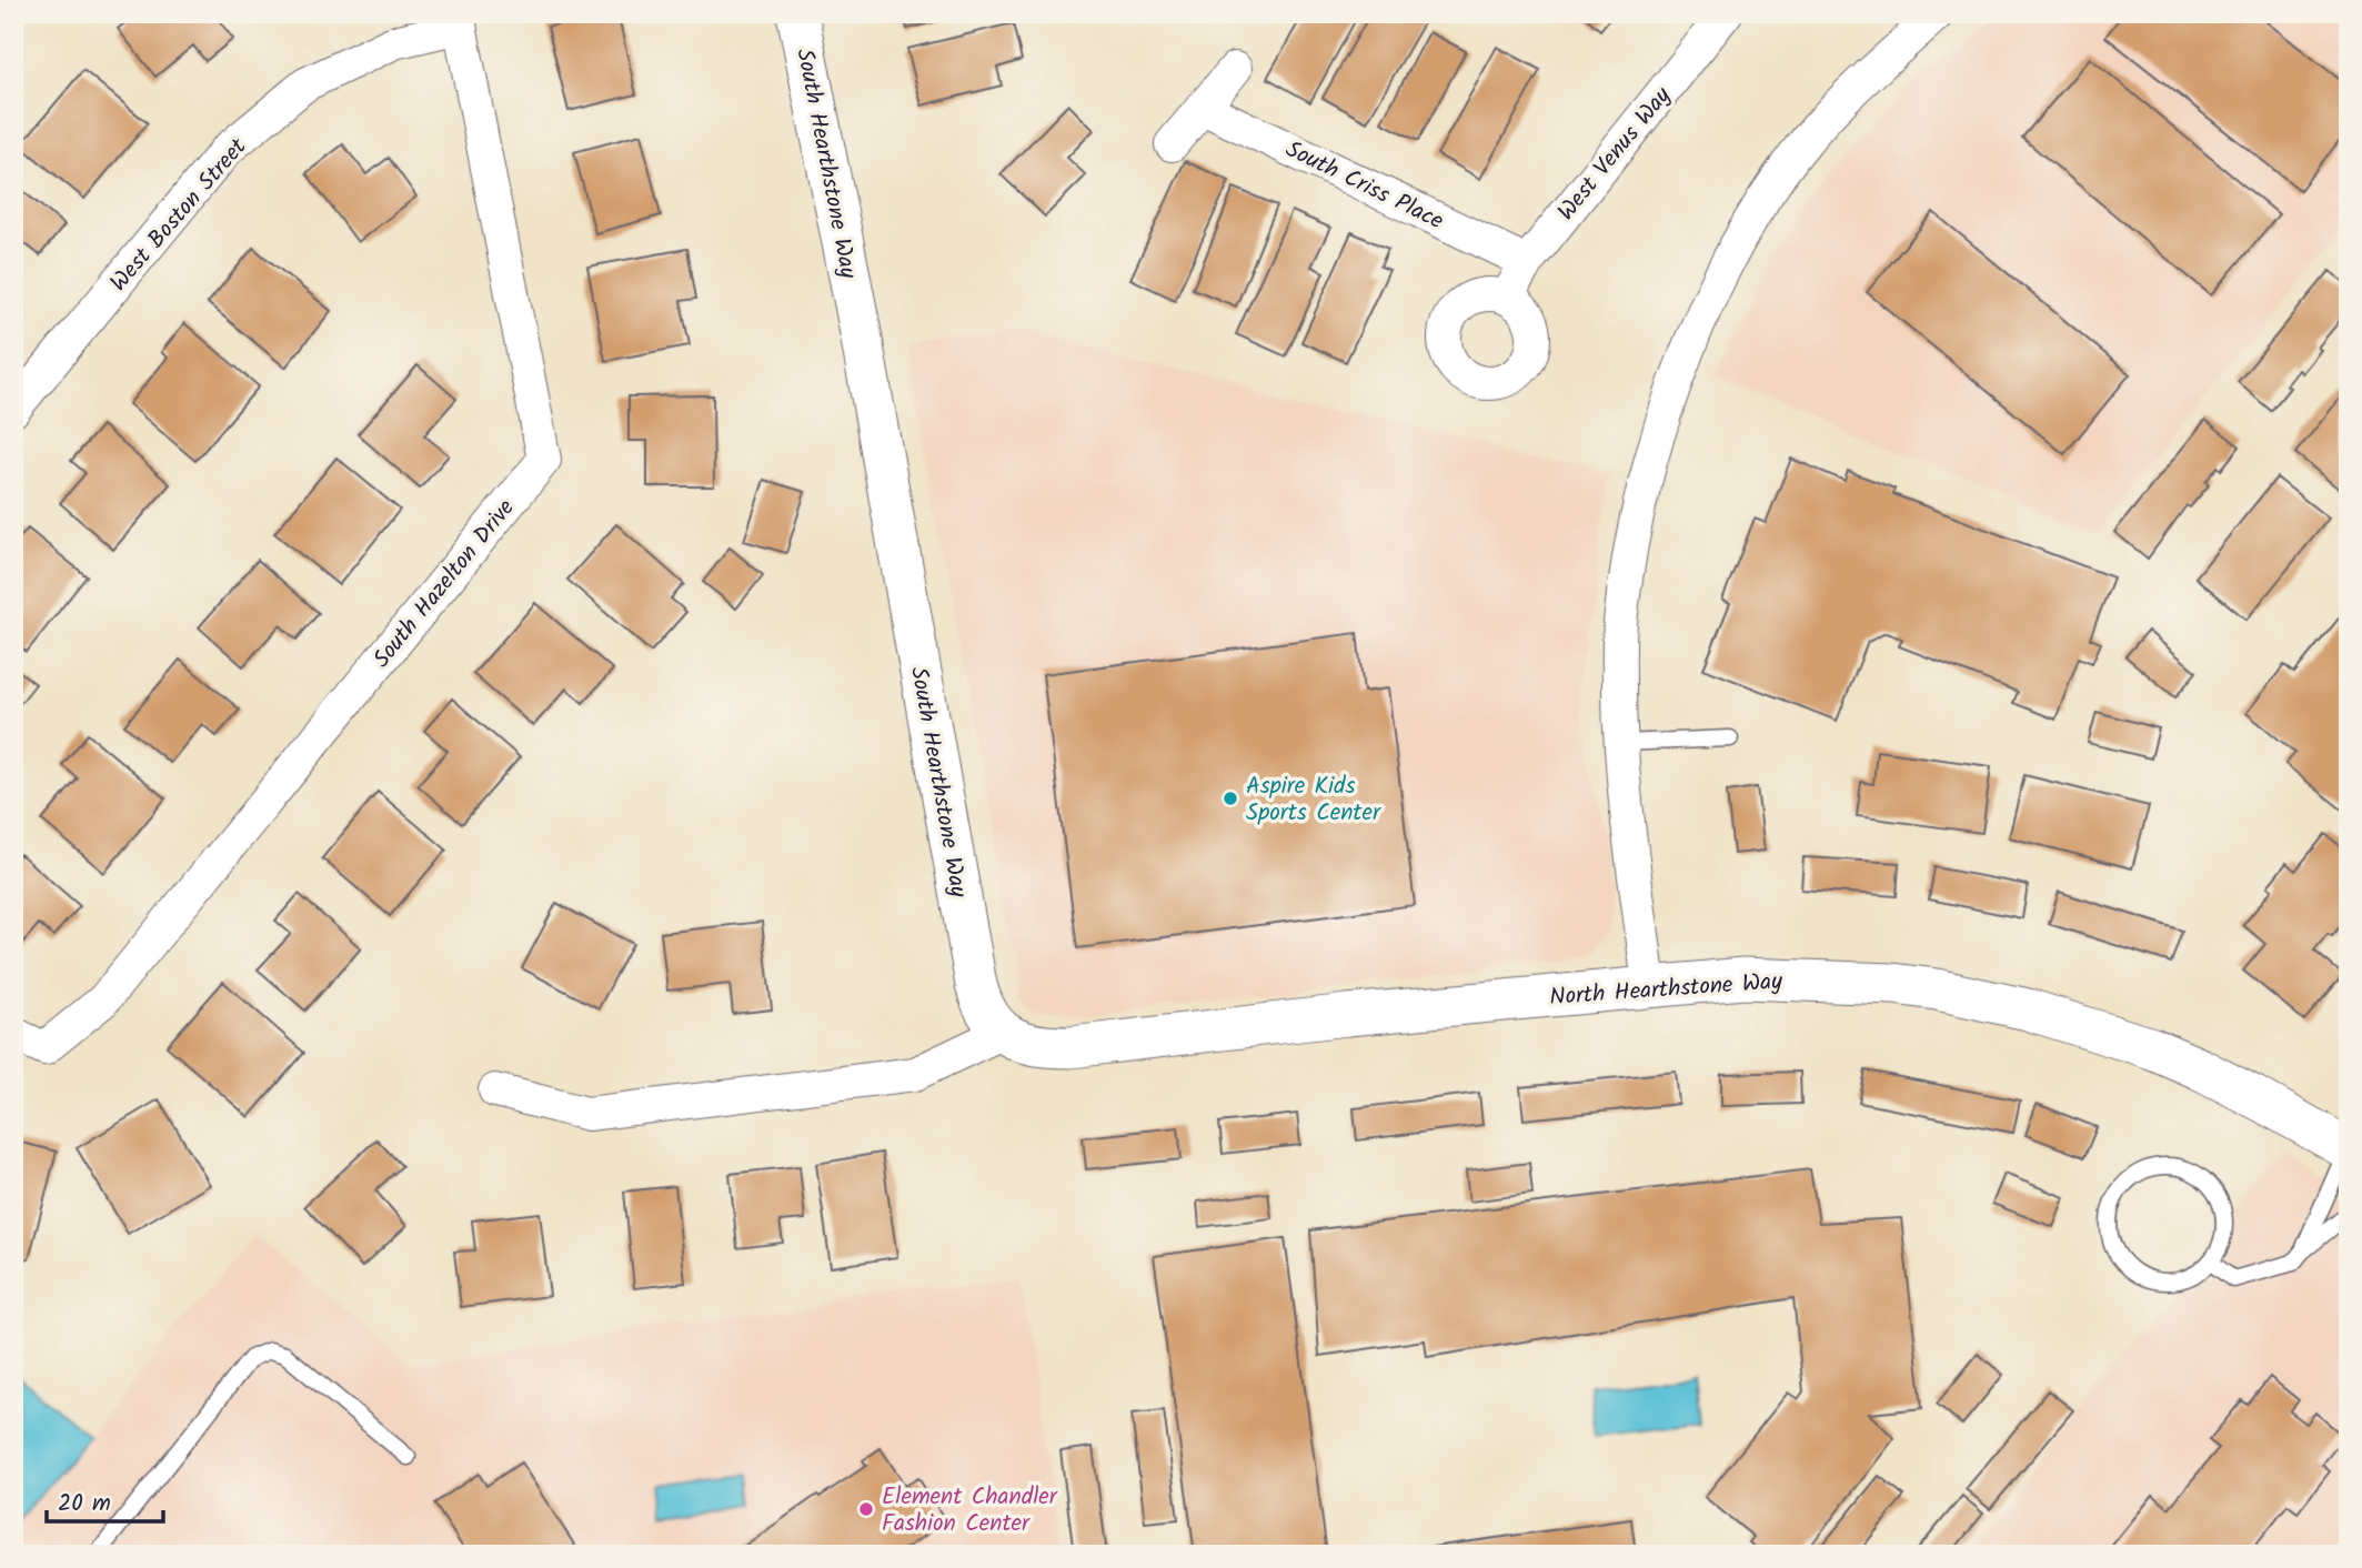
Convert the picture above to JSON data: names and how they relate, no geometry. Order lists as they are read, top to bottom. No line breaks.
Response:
{"streets":{"street":["West Venus Way","South Hearthstone Way","South Criss Place","West Boston Street","South Hazelton Drive","North Hearthstone Way"]},"crossings":[["West Venus Way","South Criss Place"],["South Hearthstone Way","North Hearthstone Way"],["West Boston Street","South Hazelton Drive"]],"places":["Aspire Kids Sports Center","Element Chandler Fashion Center"],"scale_bar":"20 m"}
